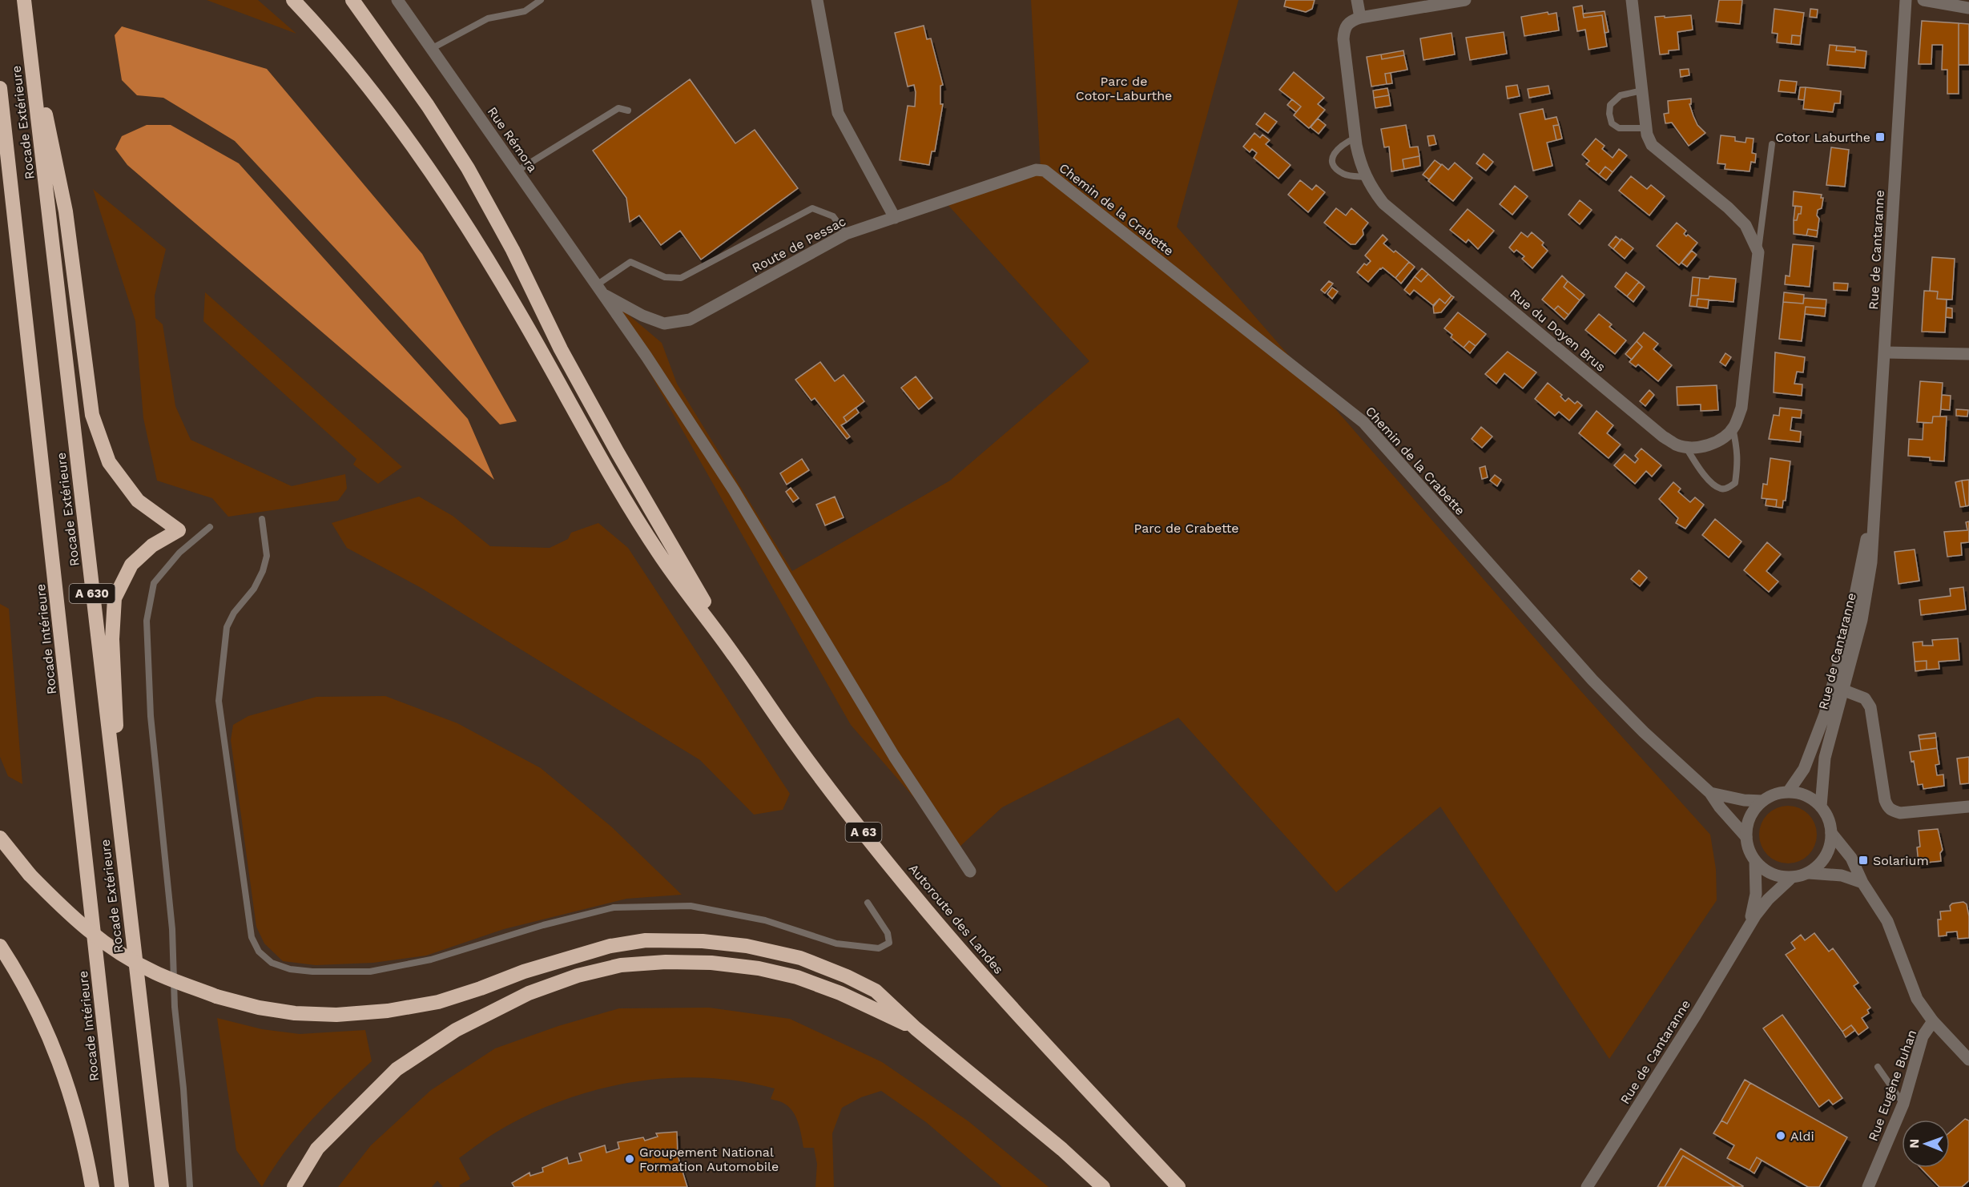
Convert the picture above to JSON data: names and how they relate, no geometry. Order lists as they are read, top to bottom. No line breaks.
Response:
{"streets":{"highway":["Rocade Extérieure","A 630","Rocade Intérieure","A 63","Autoroute des Landes"],"street":["Rue Rémora","Chemin de la Crabette","Route de Pessac","Rue de Cantaranne","Rue du Doyen Brus","Rue Eugène Buhan"]},"crossings":[["Rue Rémora","Route de Pessac"],["Chemin de la Crabette","Route de Pessac"],["Chemin de la Crabette","Rue de Cantaranne"]],"parks":["Parc de Cotor-Laburthe","Parc de Crabette"],"places":{"transit":["Cotor Laburthe","Solarium"],"other":["Aldi","Groupement National Formation Automobile"]},"north":"left"}
